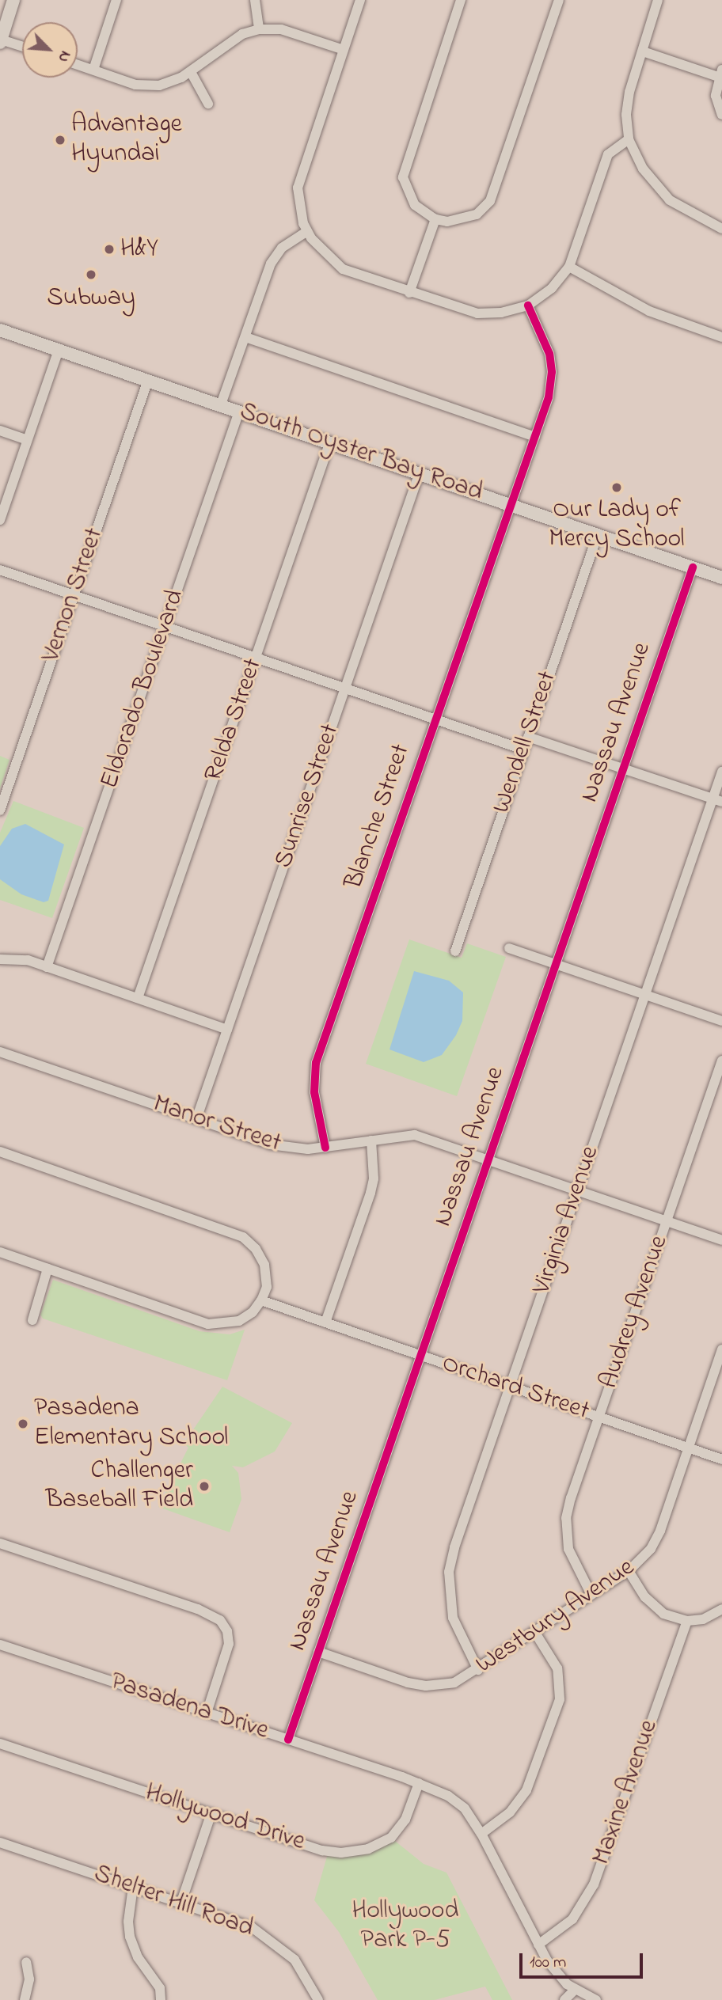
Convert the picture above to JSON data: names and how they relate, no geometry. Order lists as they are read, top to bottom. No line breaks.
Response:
{"streets":{"main road":["South Oyster Bay Road"],"street":["Vernon Street","Eldorado Boulevard","Relda Street","Nassau Avenue","Wendell Street","Sunrise Street","Blanche Street","Manor Street","Virginia Avenue","Audrey Avenue","Orchard Street","Westbury Avenue","Pasadena Drive","Maxine Avenue","Hollywood Drive","Shelter Hill Road"]},"crossings":[["South Oyster Bay Road","Vernon Street"],["South Oyster Bay Road","Eldorado Boulevard"],["South Oyster Bay Road","Relda Street"],["South Oyster Bay Road","Nassau Avenue"],["South Oyster Bay Road","Wendell Street"],["South Oyster Bay Road","Sunrise Street"],["South Oyster Bay Road","Blanche Street"],["Nassau Avenue","Manor Street"],["Nassau Avenue","Orchard Street"],["Nassau Avenue","Westbury Avenue"],["Nassau Avenue","Pasadena Drive"],["Sunrise Street","Manor Street"],["Blanche Street","Manor Street"],["Manor Street","Virginia Avenue"],["Manor Street","Audrey Avenue"],["Virginia Avenue","Orchard Street"],["Virginia Avenue","Westbury Avenue"],["Audrey Avenue","Orchard Street"],["Audrey Avenue","Westbury Avenue"],["Orchard Street","Westbury Avenue"],["Pasadena Drive","Maxine Avenue"],["Pasadena Drive","Hollywood Drive"]],"parks":["Hollywood Park P-5"],"places":["Advantage Hyundai","H&Y","Subway","Our Lady of Mercy School","Pasadena Elementary School","Challenger Baseball Field"],"scale_bar":"100 m","north":"bottom right"}
